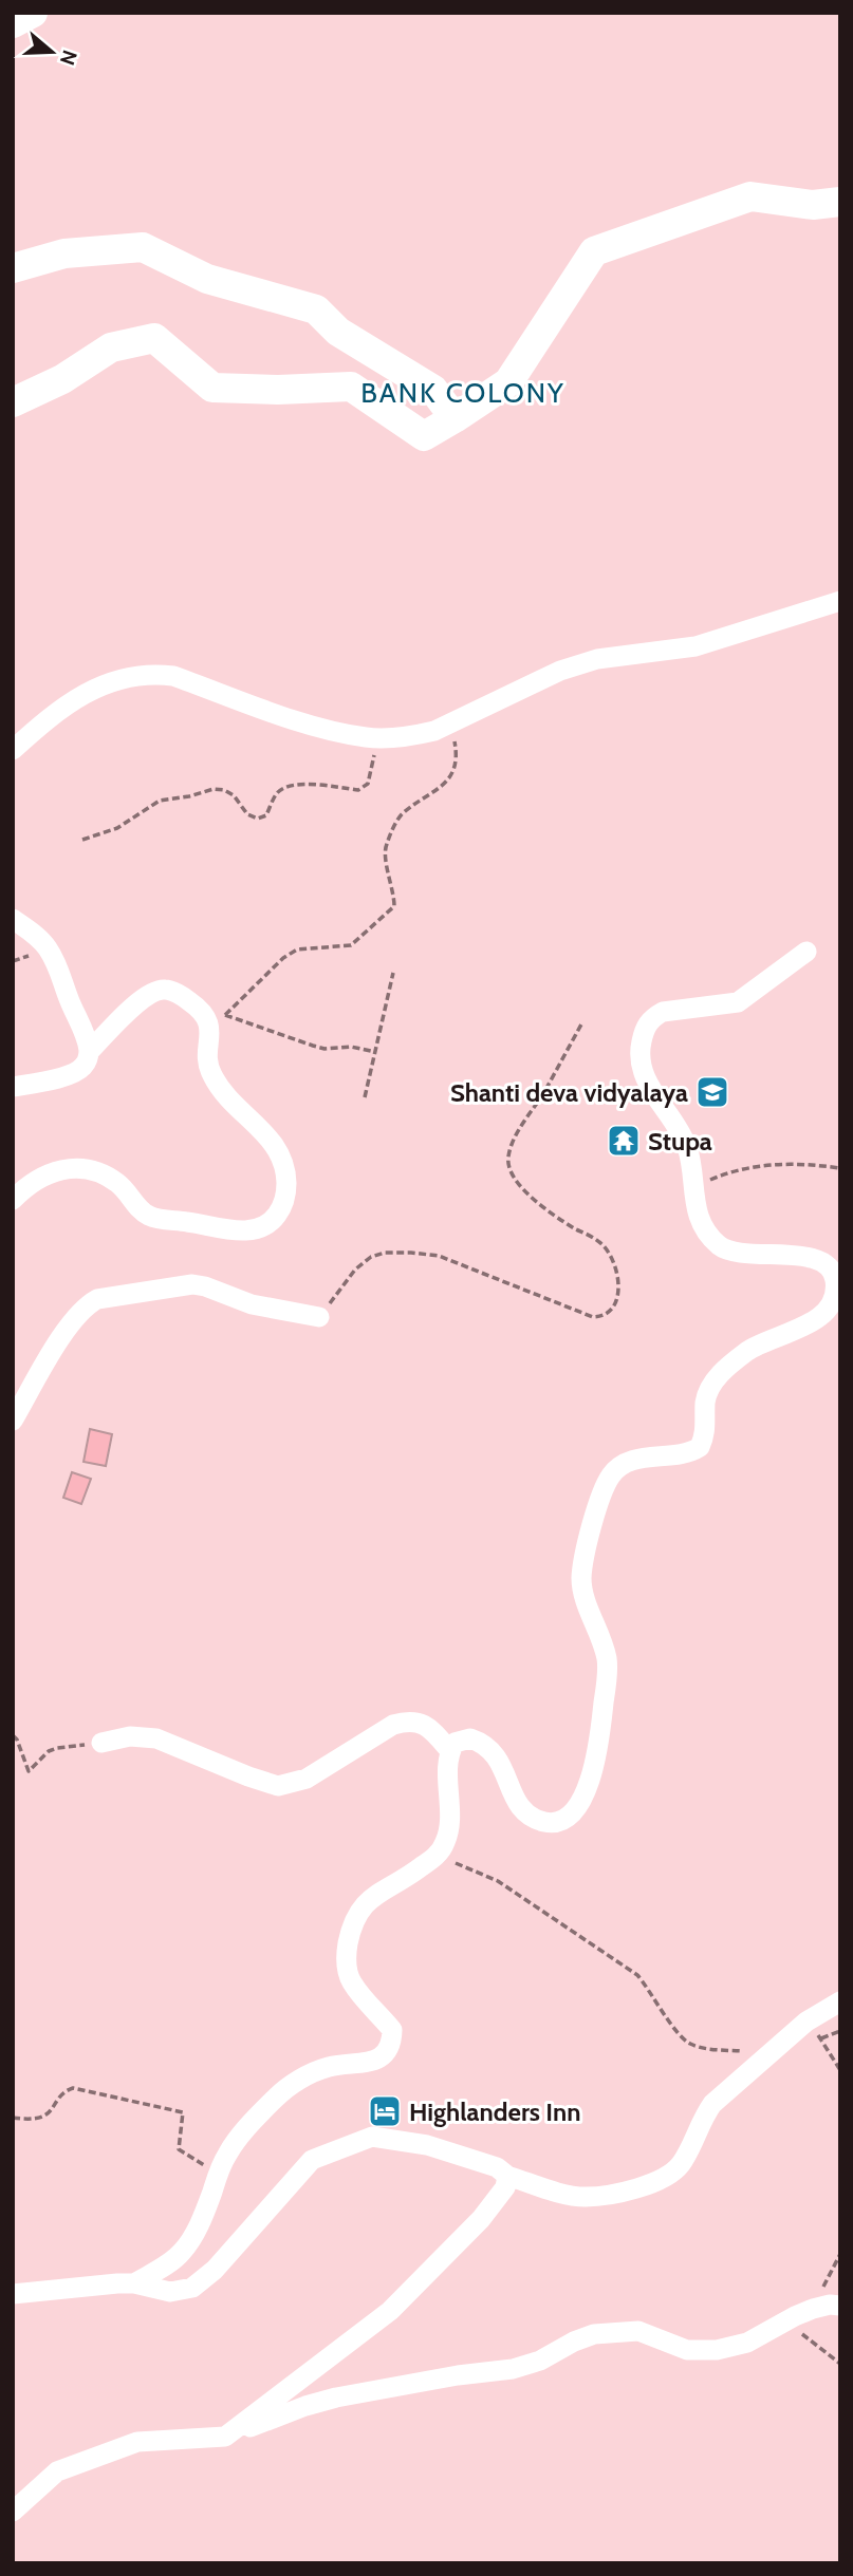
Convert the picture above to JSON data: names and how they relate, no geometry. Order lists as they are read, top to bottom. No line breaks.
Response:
{"districts":["BANK COLONY"],"places":{"school or university":["Shanti deva vidyalaya"],"temple":["Stupa"],"hotel":["Highlanders Inn"]},"north":"right"}
